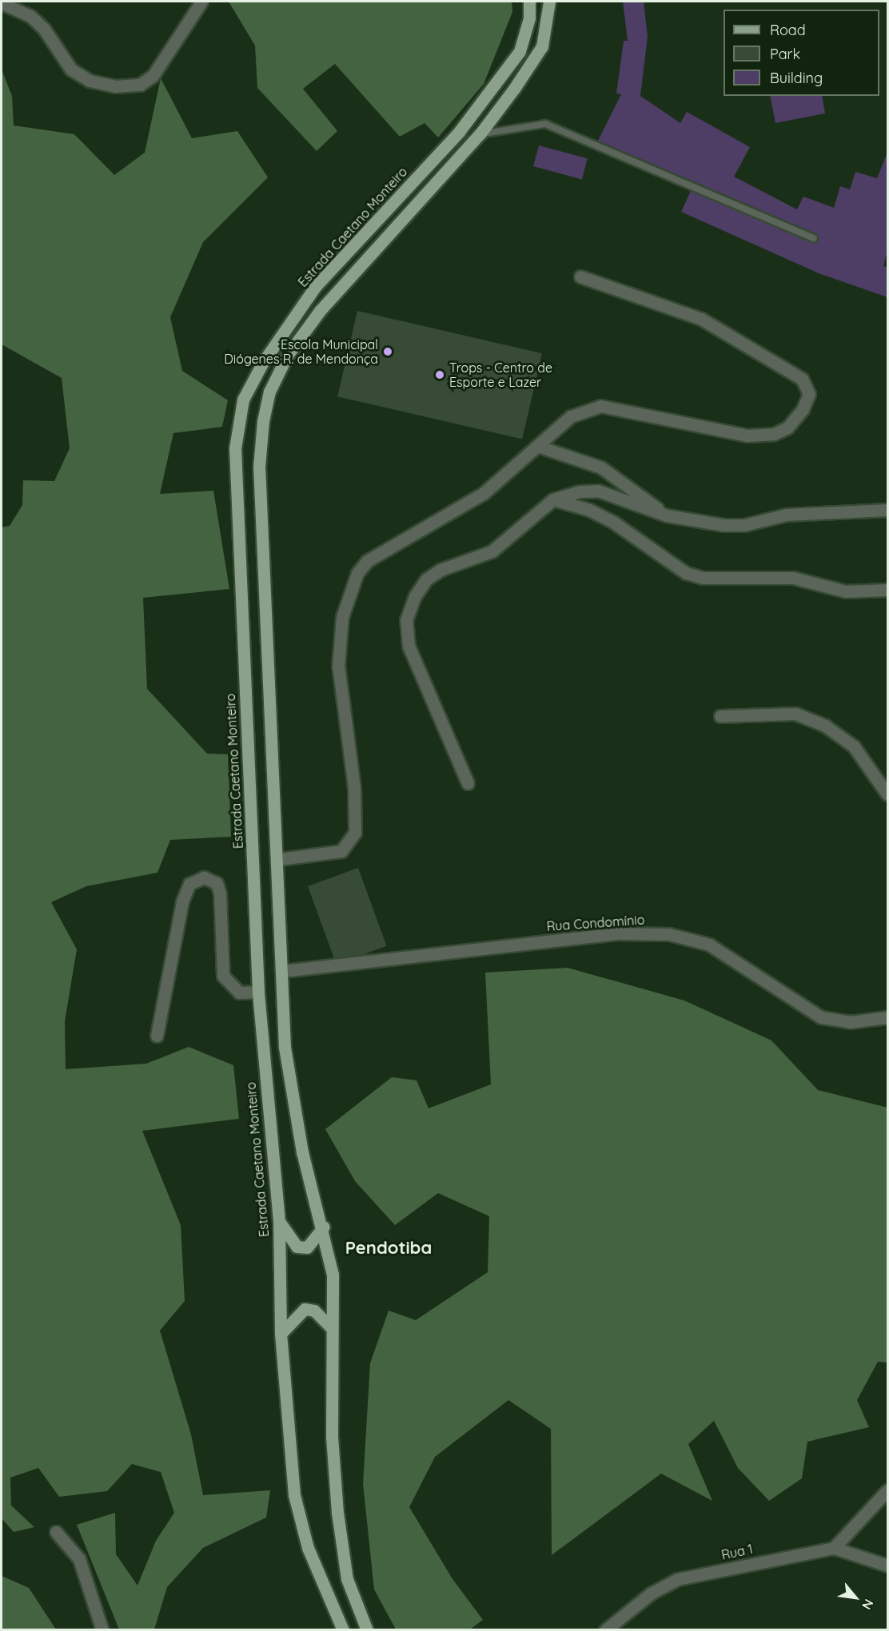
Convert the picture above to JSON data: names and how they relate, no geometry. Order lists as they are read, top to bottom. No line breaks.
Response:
{"streets":{"main road":["Estrada Caetano Monteiro"],"street":["Rua Condomínio","Rua 1"]},"districts":["Pendotiba"],"places":["Escola Municipal Diógenes R. de Mendonça","Trops - Centro de Esporte e Lazer"],"legend":["Road","Park","Building"],"north":"bottom right"}
